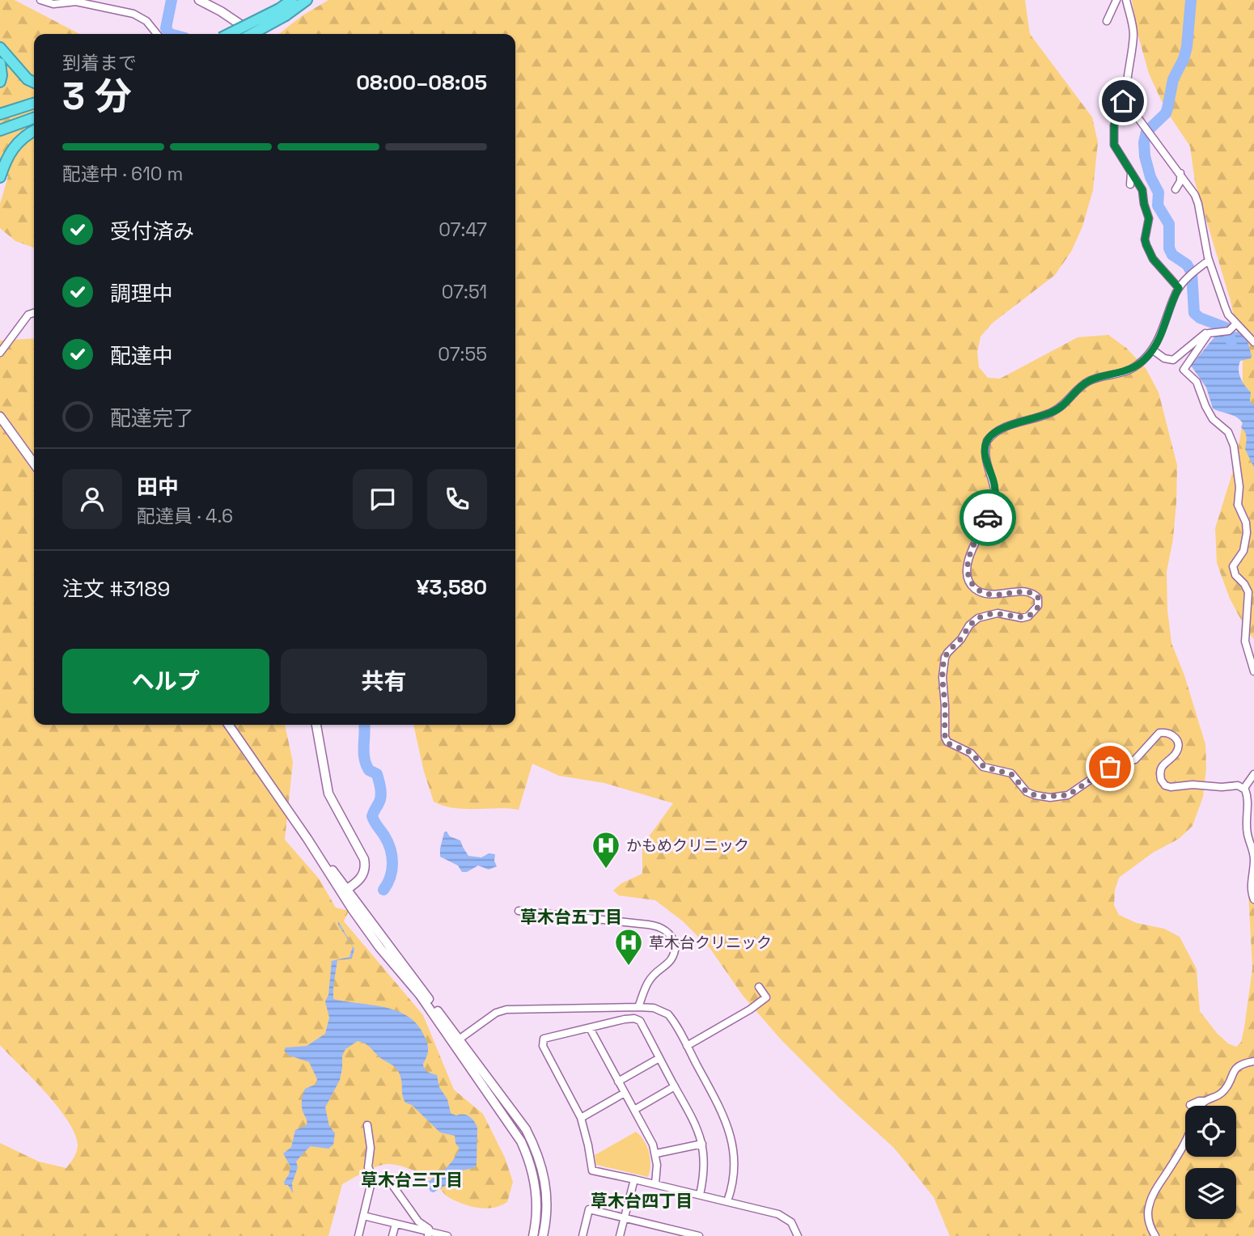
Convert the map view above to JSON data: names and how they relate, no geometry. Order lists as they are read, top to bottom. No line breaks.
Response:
{"districts":["草木台五丁目","草木台三丁目","草木台四丁目"],"places":{"hospital":["かもめクリニック","草木台クリニック"]},"page":{"heading":["3 分","到着まで","08:00–08:05"],"panel":["田中","配達員 · 4.6","注文 #3189","¥3,580"],"bar":"配達中 · 610 m","list":[["受付済み","07:47"],["調理中","07:51"],["配達中","07:55"],"配達完了"],"buttons":["ヘルプ","共有"]}}
